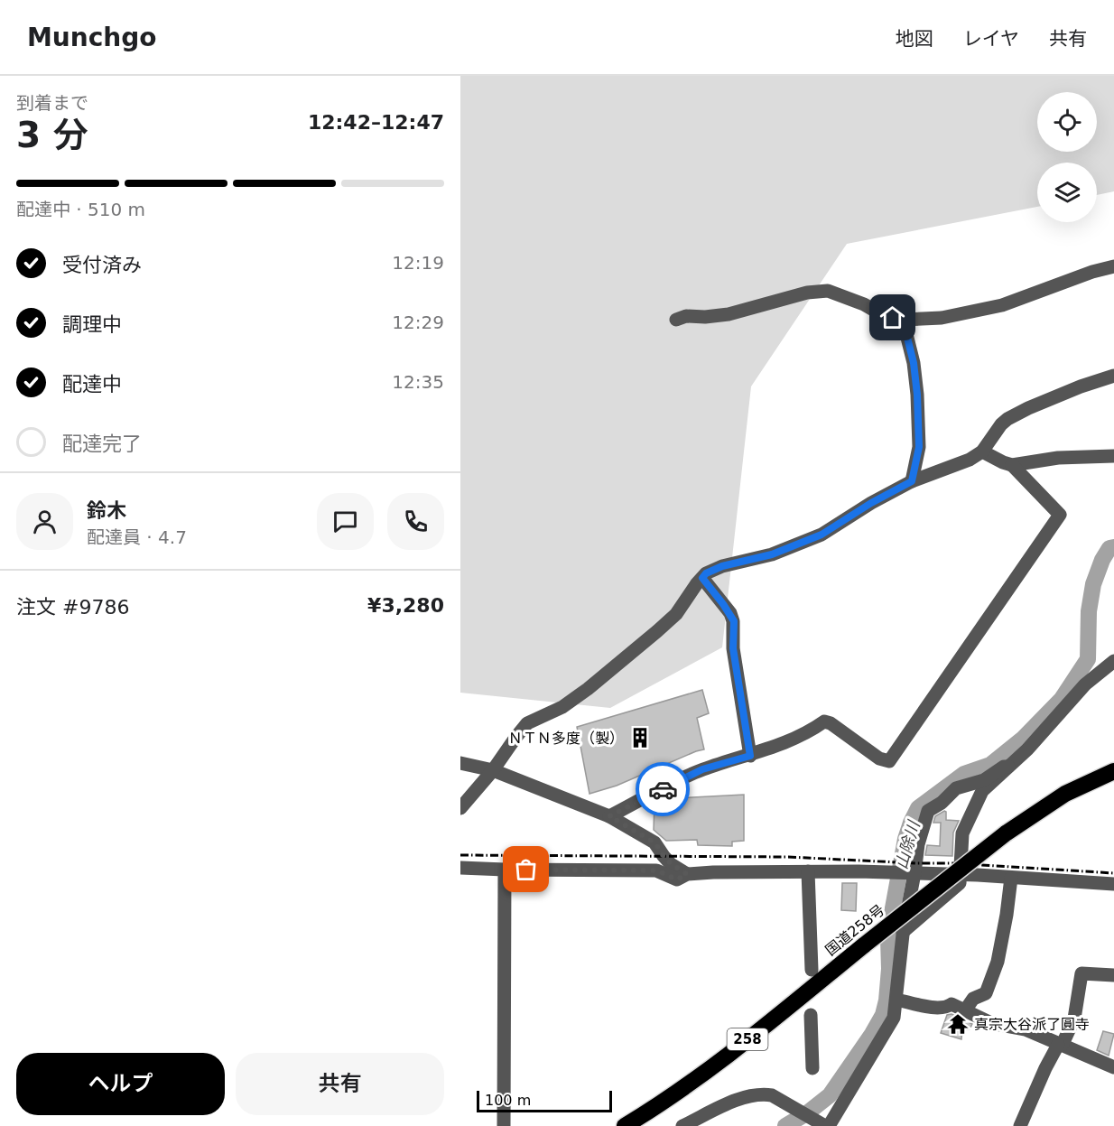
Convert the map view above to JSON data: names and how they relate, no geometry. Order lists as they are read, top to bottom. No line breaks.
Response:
{"streets":{"highway":["国道258号","258"]},"water":["山除川"],"places":{"building":["ＮＴＮ多度（製）"],"temple":["真宗大谷派了圓寺"]},"scale_bar":"100 m","page":{"header":"Munchgo","nav":["地図","レイヤ","共有"],"heading":["3 分","到着まで","12:42–12:47"],"panel":["鈴木","配達員 · 4.7","注文 #9786","¥3,280"],"bar":"配達中 · 510 m","list":[["受付済み","12:19"],["調理中","12:29"],["配達中","12:35"],"配達完了"],"buttons":["ヘルプ","共有"],"scale":"100 m"}}
